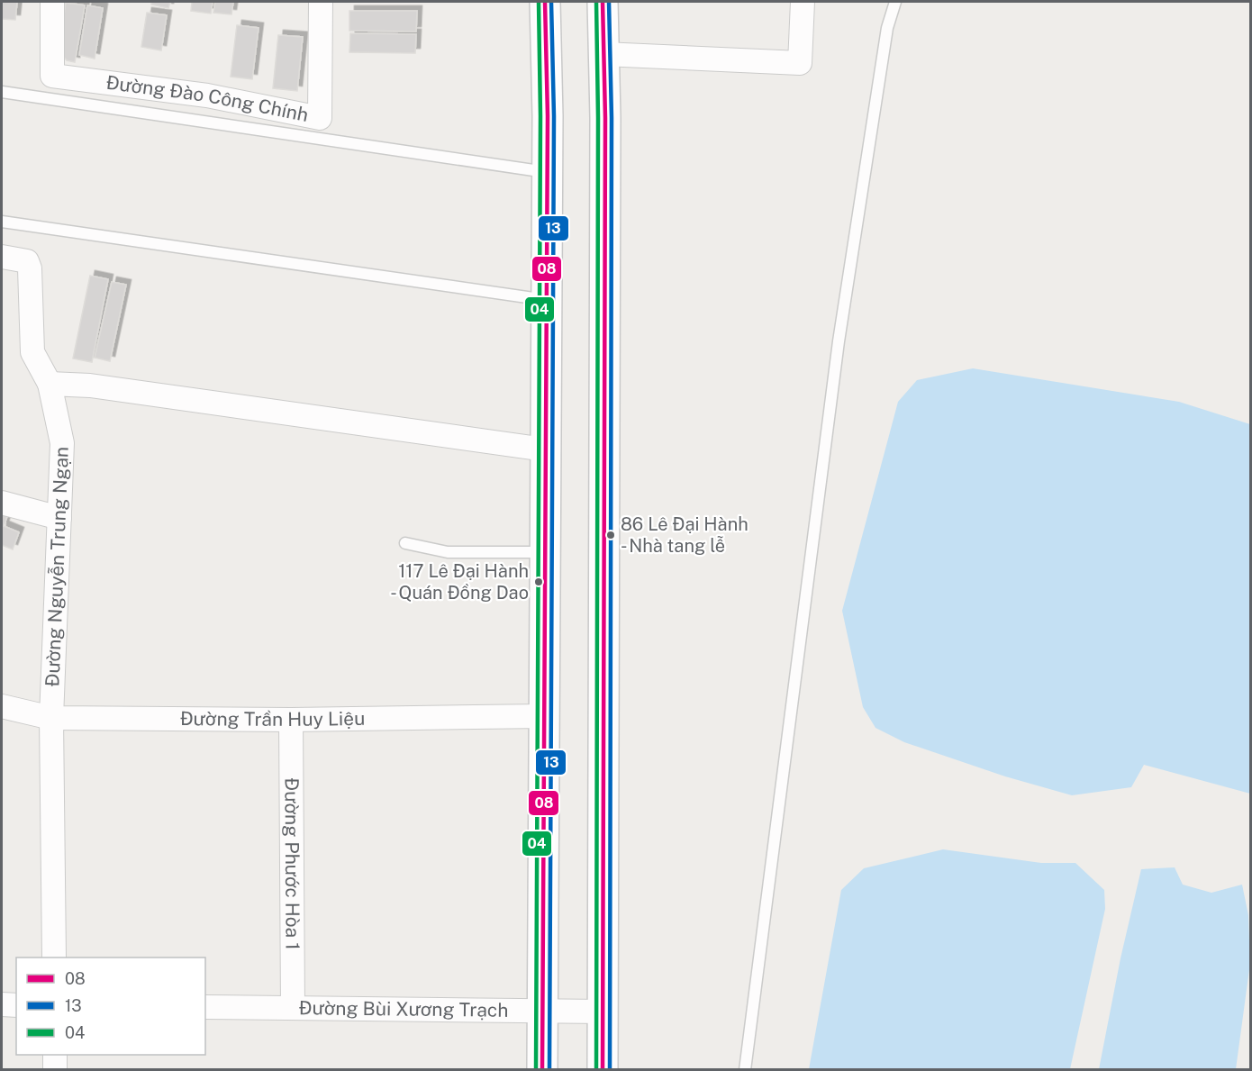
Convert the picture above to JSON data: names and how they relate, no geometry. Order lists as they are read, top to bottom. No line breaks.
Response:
{"streets":{"street":["Đường Đào Công Chính","Đường Nguyễn Trung Ngạn","Đường Trần Huy Liệu","Đường Phước Hòa 1","Đường Bùi Xương Trạch"]},"crossings":[["Đường Nguyễn Trung Ngạn","Đường Trần Huy Liệu"],["Đường Trần Huy Liệu","Đường Phước Hòa 1"],["Đường Phước Hòa 1","Đường Bùi Xương Trạch"]],"places":["86 Lê Đại Hành - Nhà tang lễ","117 Lê Đại Hành - Quán Đồng Dao"],"lines":["transit line 08","transit line 13","transit line 04"],"legend":["08","13","04"]}
